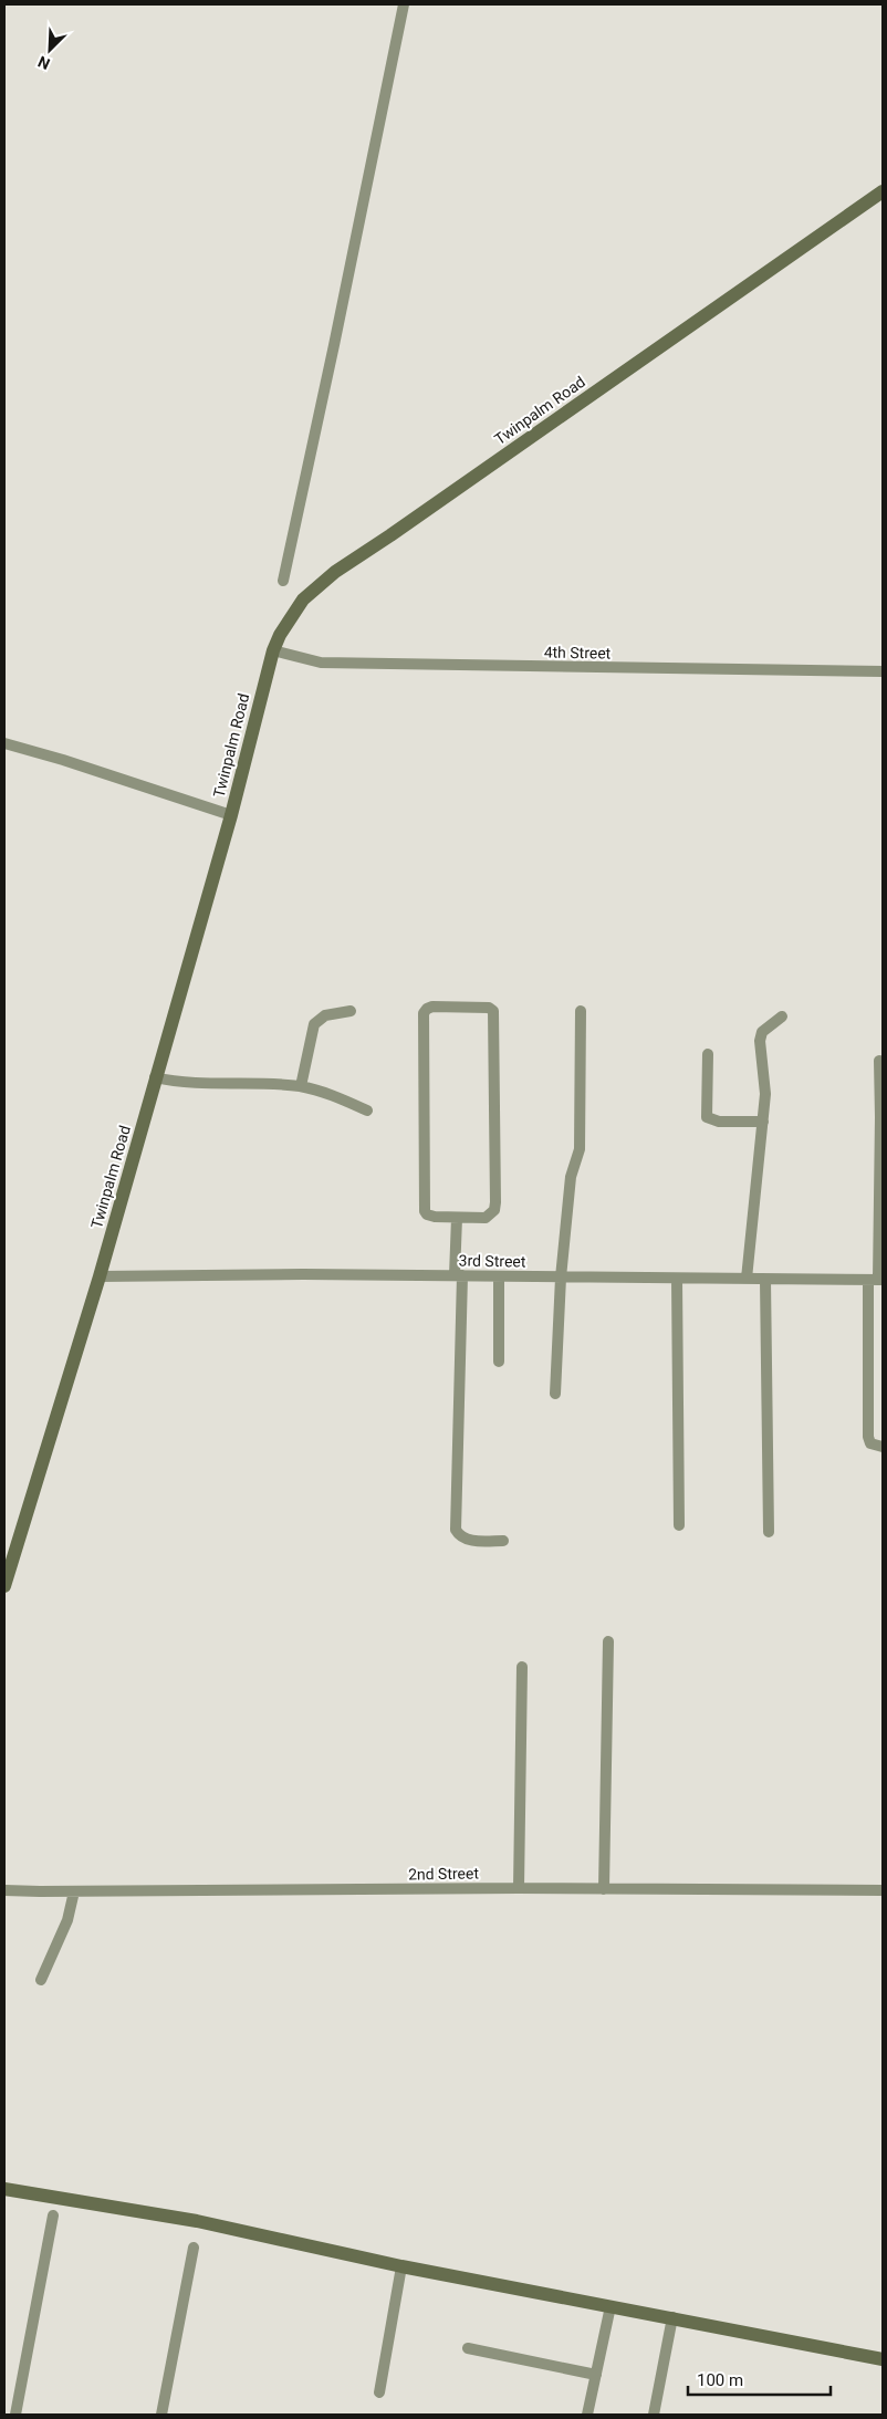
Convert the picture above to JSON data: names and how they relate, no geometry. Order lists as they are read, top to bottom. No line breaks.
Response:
{"streets":{"main road":["Twinpalm Road"],"street":["4th Street","3rd Street","2nd Street"]},"crossings":[["Twinpalm Road","4th Street"],["Twinpalm Road","3rd Street"]],"scale_bar":"100 m","north":"bottom left"}
